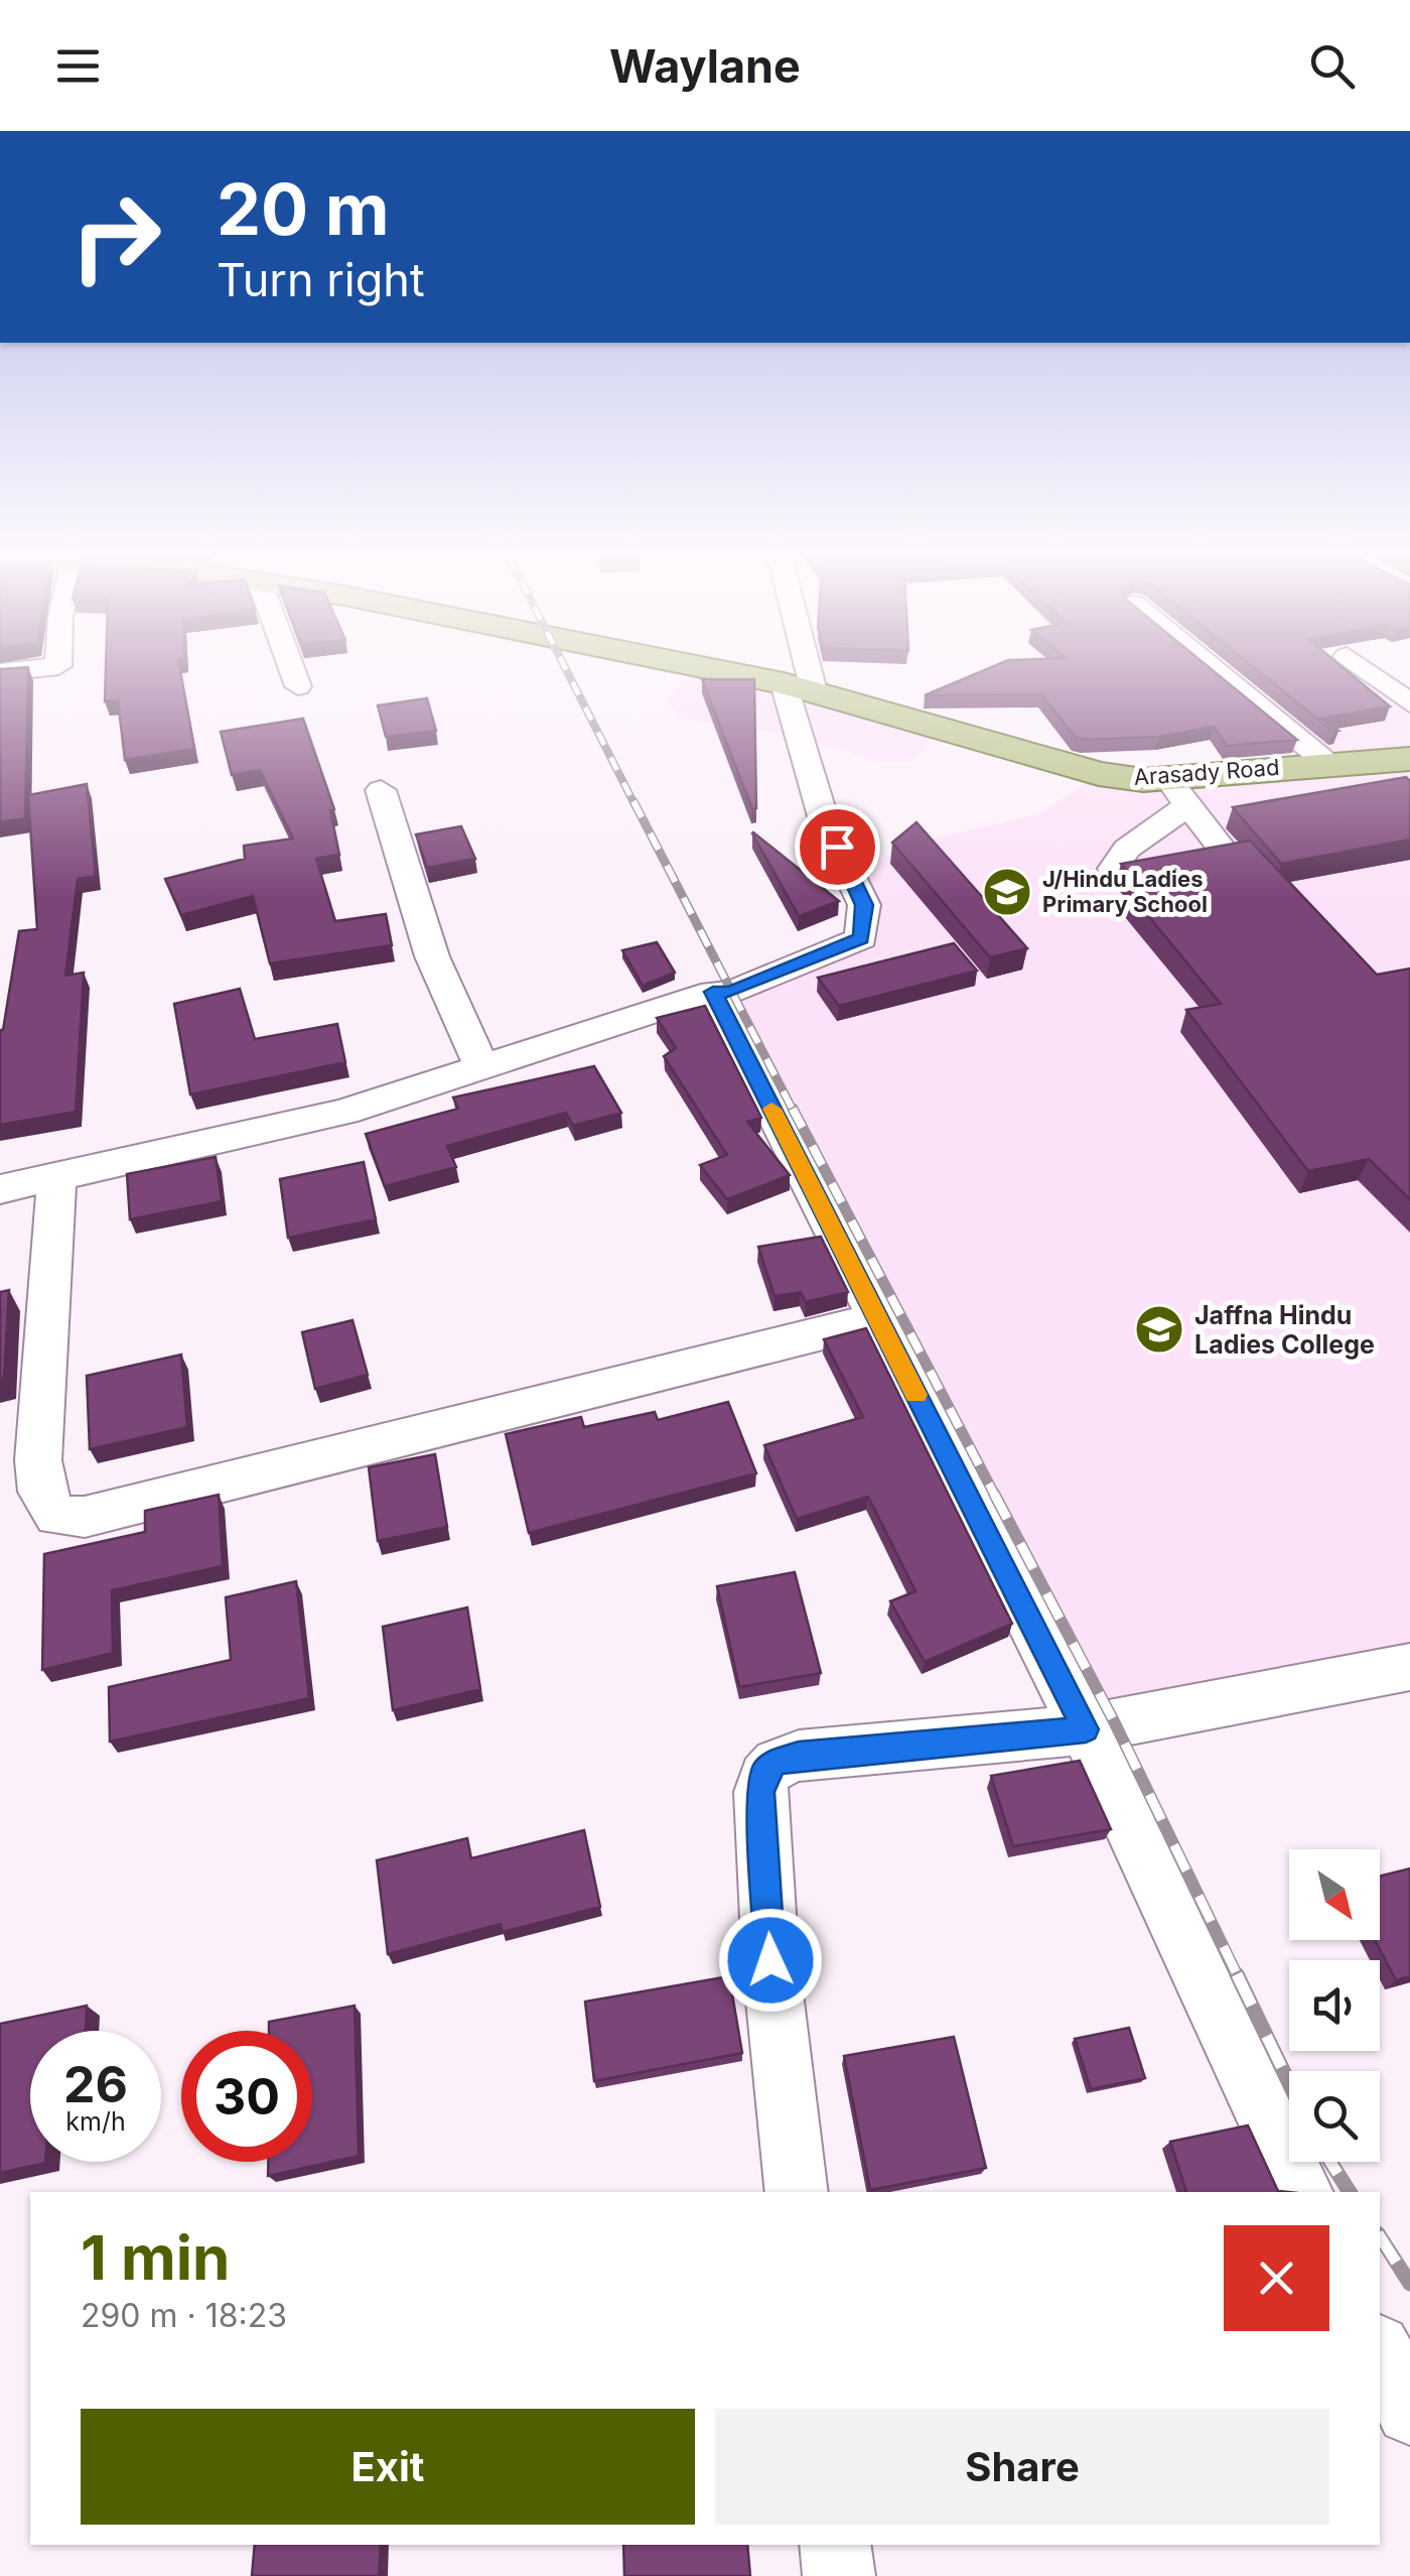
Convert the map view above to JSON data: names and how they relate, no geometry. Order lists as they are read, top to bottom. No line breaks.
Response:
{"streets":{"main road":["Arasady Road"]},"places":{"school or university":["J/Hindu Ladies Primary School","Jaffna Hindu Ladies College"]},"north":"bottom right","page":{"header":"Waylane","turn":["20 m","Turn right"],"speed":"26 km/h","limit":"30","heading":["1 min","290 m · 18:23"],"buttons":["Exit","Share"]}}
